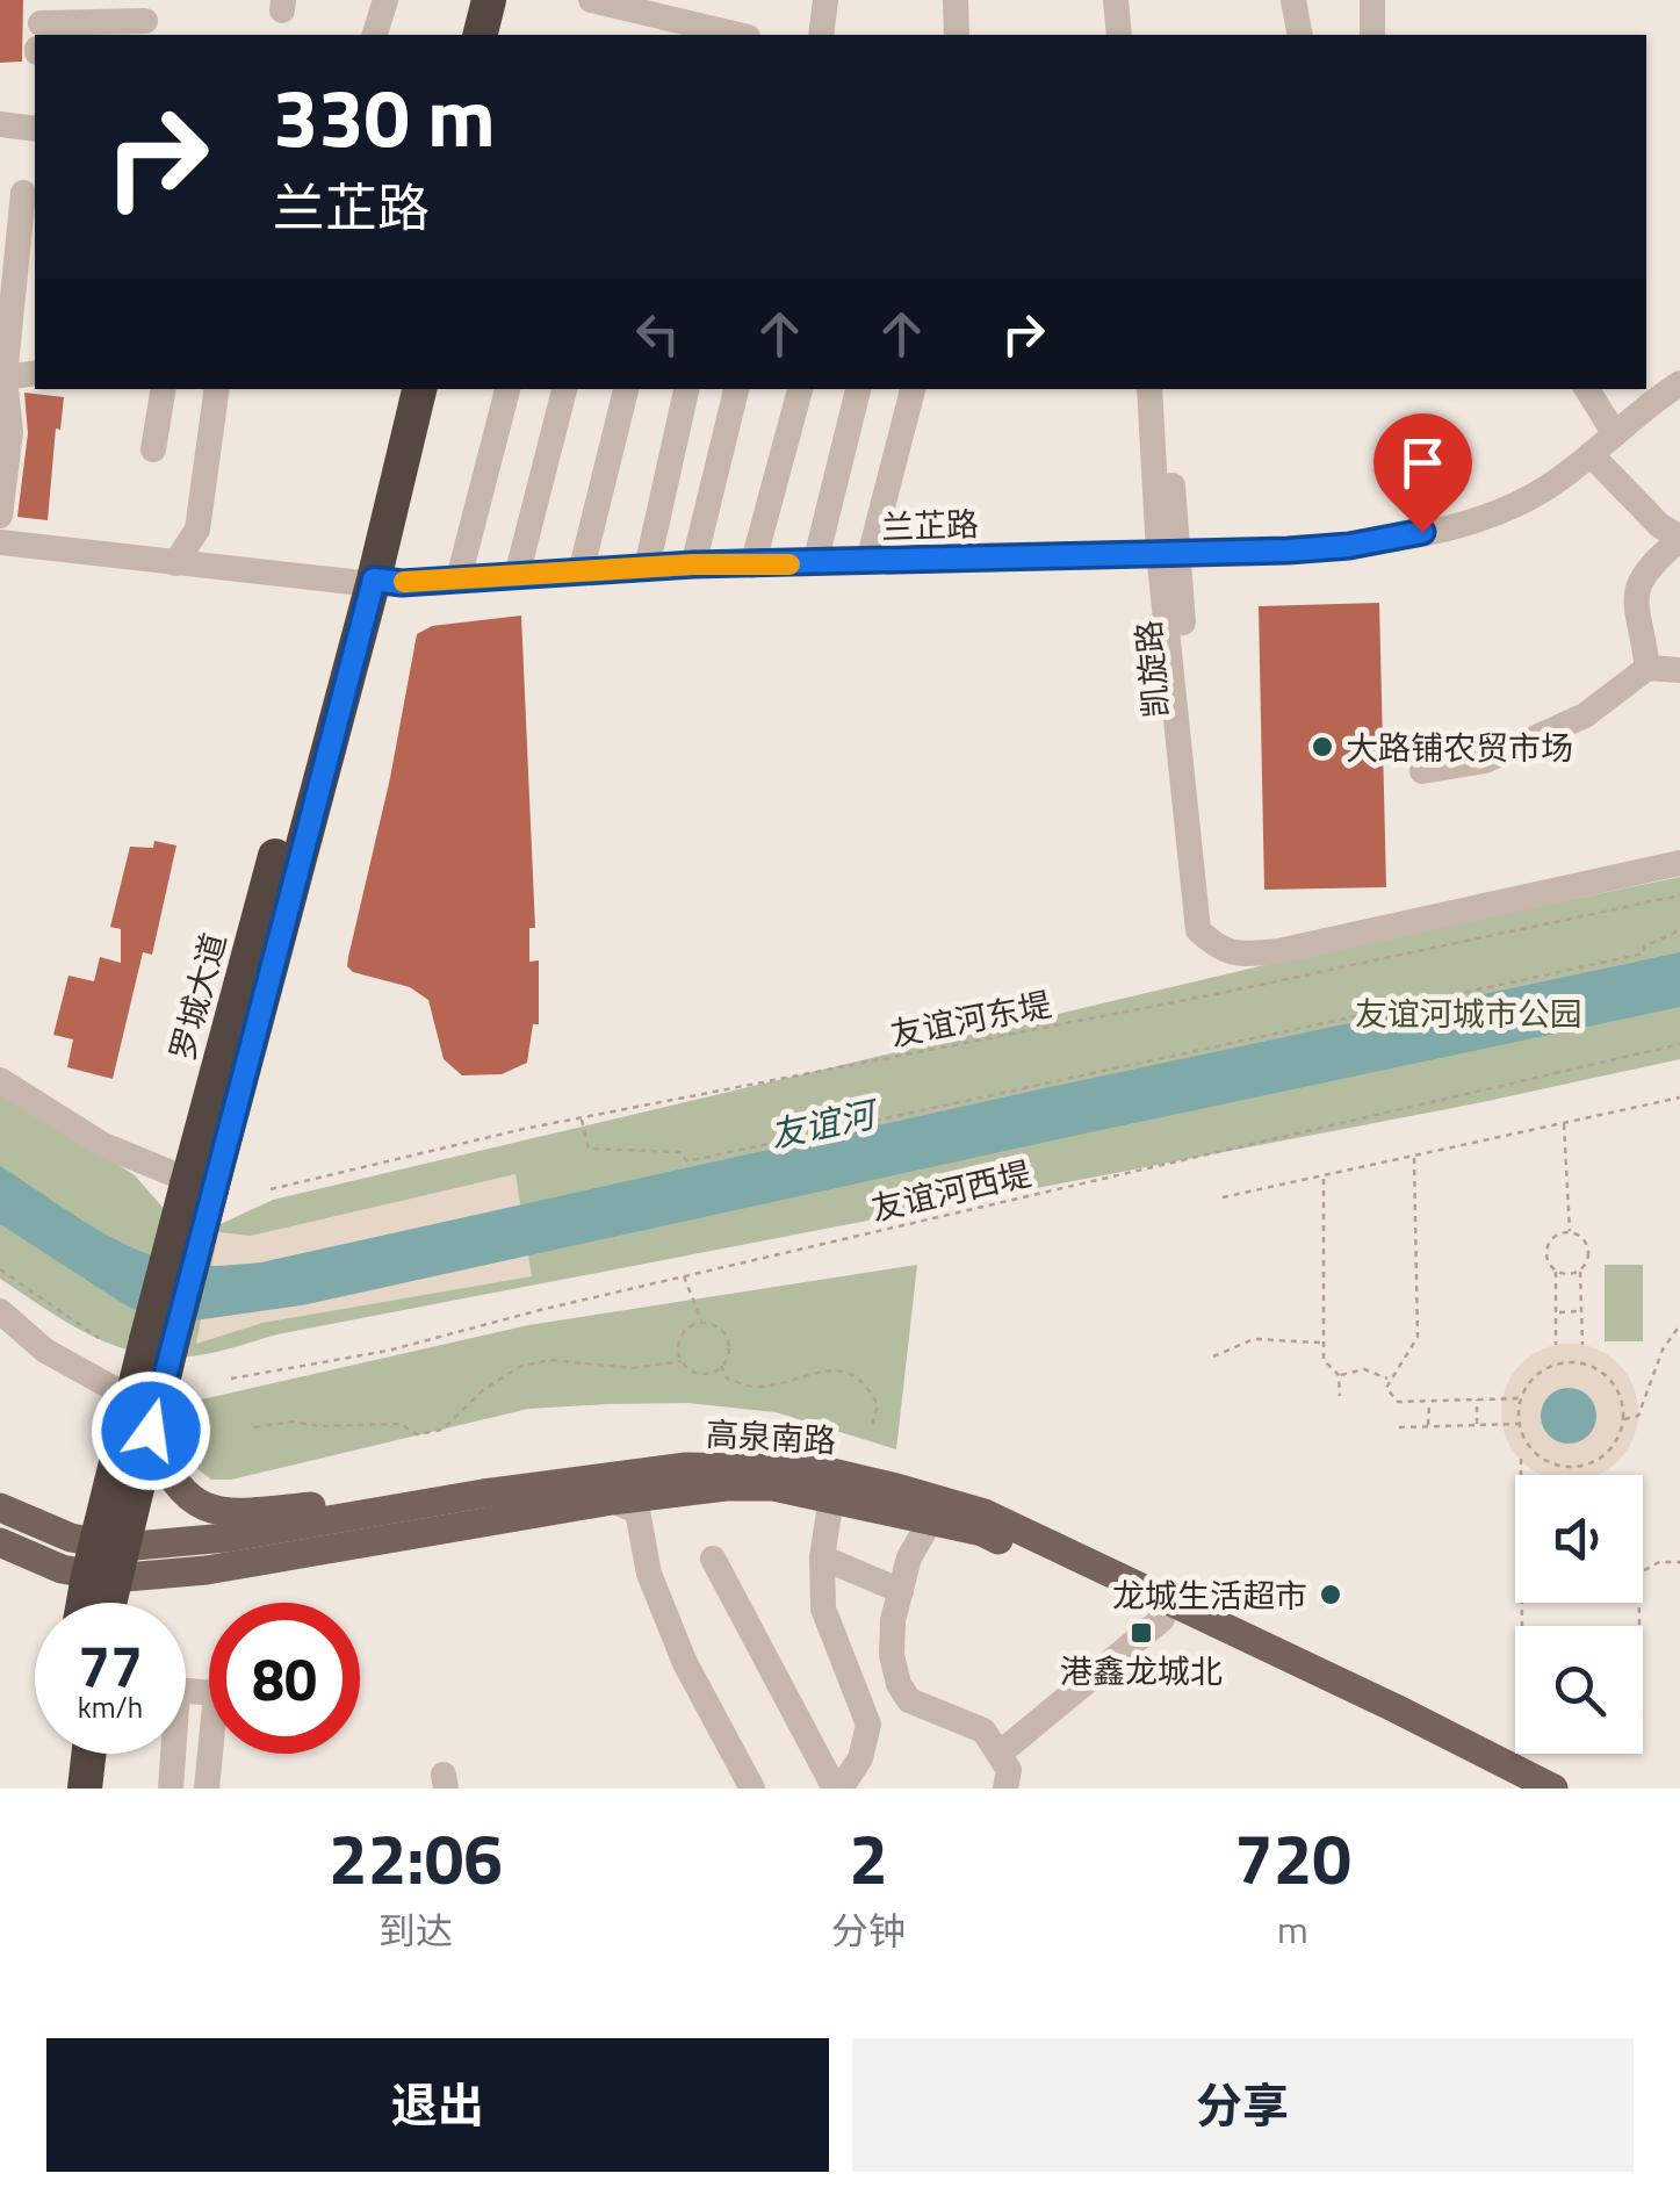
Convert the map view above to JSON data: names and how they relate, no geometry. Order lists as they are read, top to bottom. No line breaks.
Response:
{"streets":{"highway":["罗城大道"],"main road":["高泉南路"],"street":["兰芷路","凯旋路"],"path":["友谊河东堤","友谊河西堤"]},"crossings":[["兰芷路","凯旋路"],["兰芷路","罗城大道"],["罗城大道","高泉南路"]],"water":["友谊河"],"parks":["友谊河城市公园"],"places":{"other":["大路铺农贸市场","龙城生活超市"],"transit":["港鑫龙城北"]},"page":{"turn":["330 m","兰芷路"],"speed":"77 km/h","limit":"80","eta":["22:06","到达","2","分钟","720","m"],"buttons":["退出","分享"]}}
